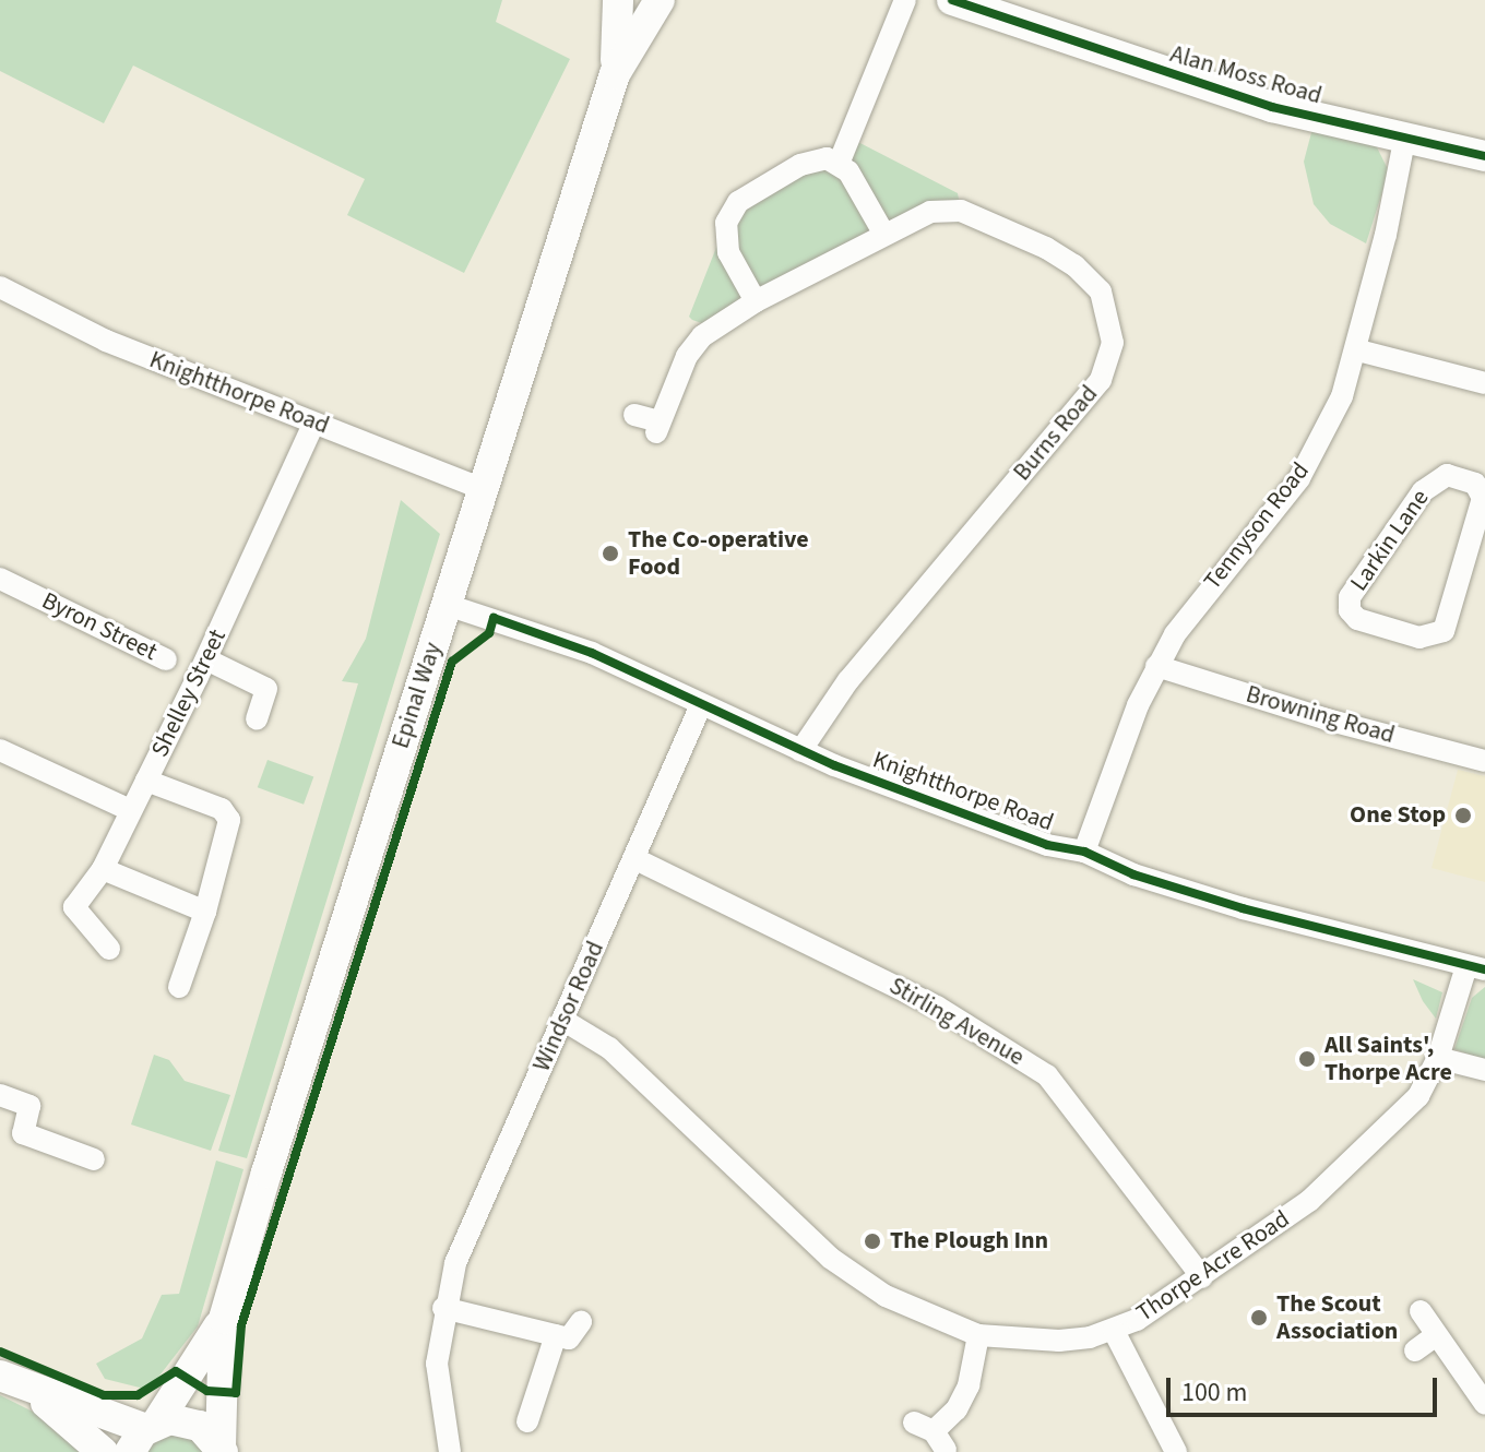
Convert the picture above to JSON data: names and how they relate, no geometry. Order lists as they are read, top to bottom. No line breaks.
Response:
{"streets":{"street":["Alan Moss Road","Knightthorpe Road","Burns Road","Tennyson Road","Larkin Lane","Byron Street","Shelley Street","Epinal Way","Browning Road","Windsor Road","Stirling Avenue","Thorpe Acre Road"]},"crossings":[["Alan Moss Road","Tennyson Road"],["Knightthorpe Road","Burns Road"],["Knightthorpe Road","Tennyson Road"],["Knightthorpe Road","Shelley Street"],["Knightthorpe Road","Epinal Way"],["Knightthorpe Road","Windsor Road"],["Knightthorpe Road","Thorpe Acre Road"],["Tennyson Road","Browning Road"],["Windsor Road","Stirling Avenue"],["Windsor Road","Thorpe Acre Road"],["Stirling Avenue","Thorpe Acre Road"]],"places":["The Co-operative Food","One Stop","All Saints', Thorpe Acre","The Plough Inn","The Scout Association"],"scale_bar":"100 m"}
